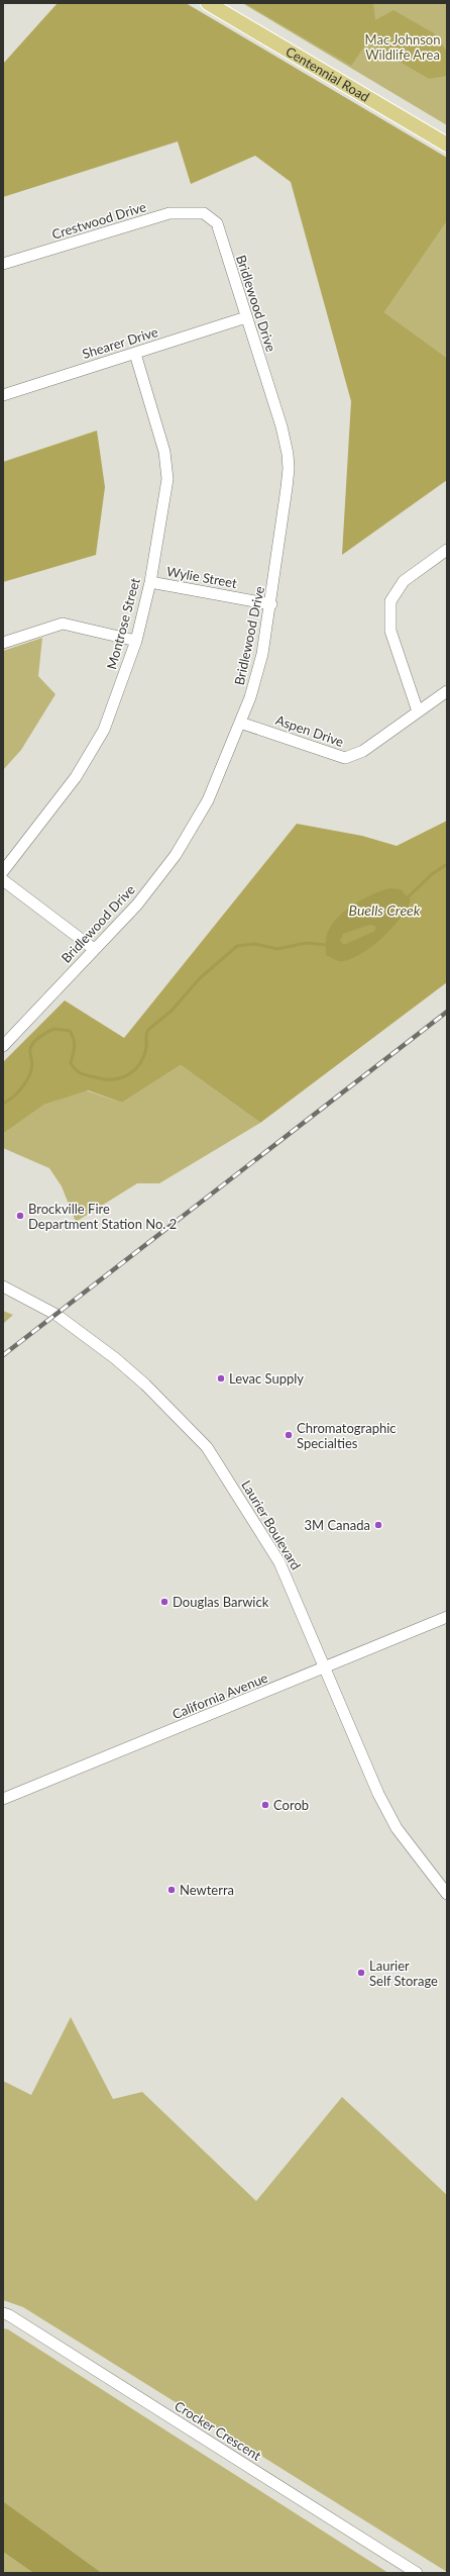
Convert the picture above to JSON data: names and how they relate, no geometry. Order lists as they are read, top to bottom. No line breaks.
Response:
{"streets":{"main road":["Centennial Road"],"street":["Crestwood Drive","Bridlewood Drive","Shearer Drive","Wylie Street","Montrose Street","Aspen Drive","Laurier Boulevard","California Avenue","Crocker Crescent"]},"crossings":[["Crestwood Drive","Bridlewood Drive"],["Bridlewood Drive","Shearer Drive"],["Bridlewood Drive","Wylie Street"],["Bridlewood Drive","Aspen Drive"],["Shearer Drive","Montrose Street"],["Wylie Street","Montrose Street"],["Laurier Boulevard","California Avenue"]],"water":["Buells Creek"],"parks":["Mac Johnson Wildlife Area"],"places":["Brockville Fire Department Station No. 2","Levac Supply","Chromatographic Specialties","3M Canada","Douglas Barwick","Corob","Newterra","Laurier Self Storage"]}
